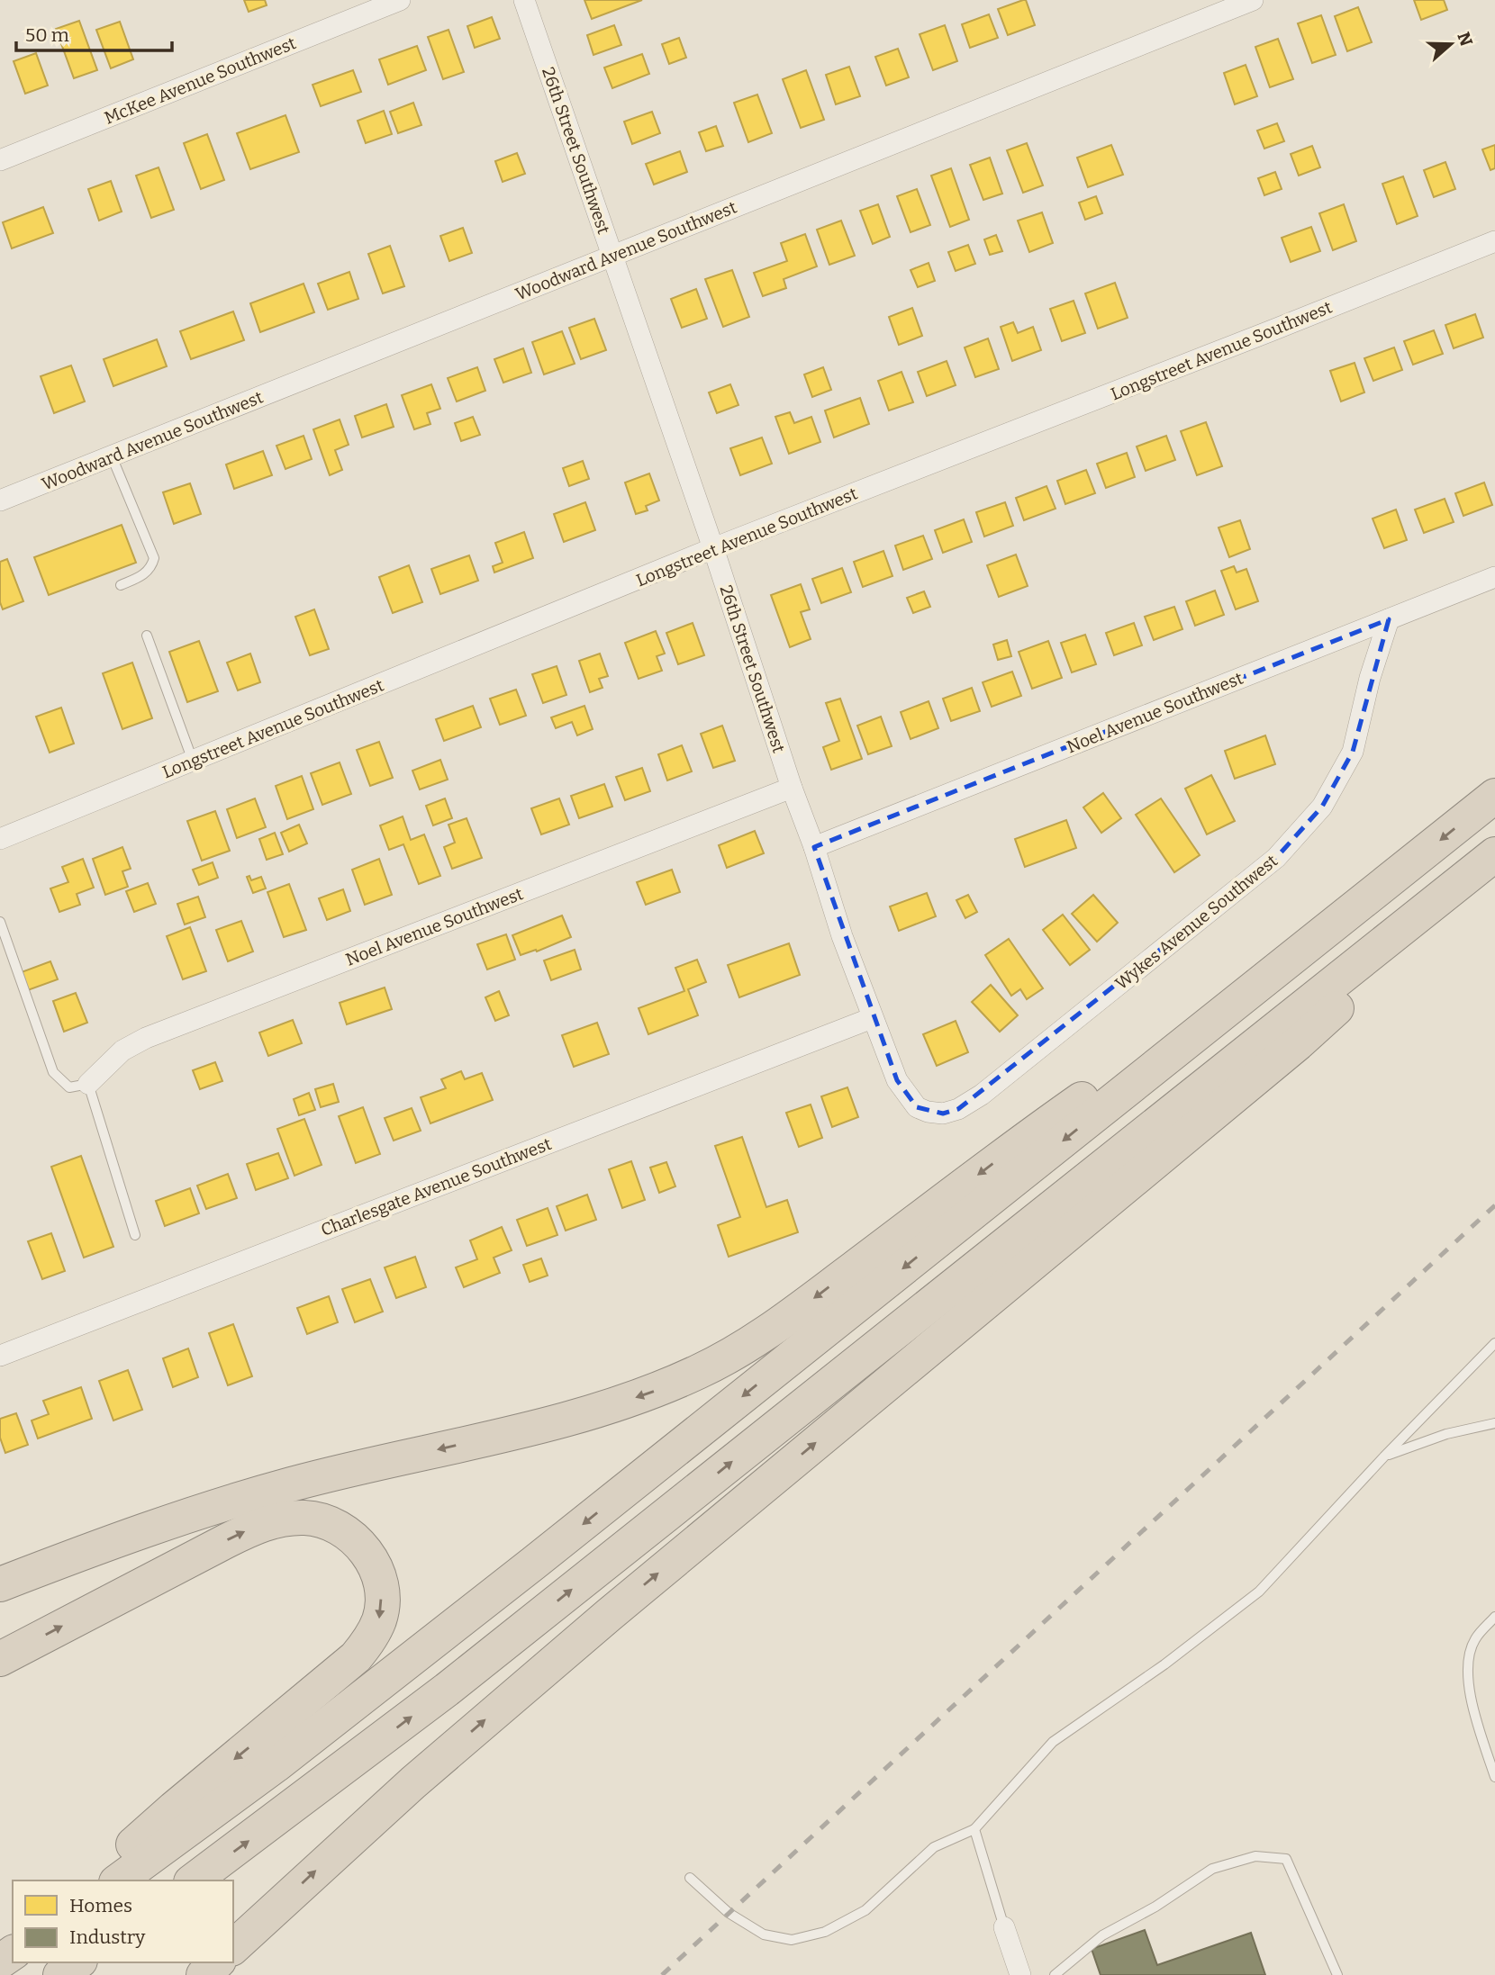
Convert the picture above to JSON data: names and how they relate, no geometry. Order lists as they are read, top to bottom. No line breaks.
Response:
{"streets":{"street":["McKee Avenue Southwest","26th Street Southwest","Woodward Avenue Southwest","Longstreet Avenue Southwest","Noel Avenue Southwest","Wykes Avenue Southwest","Charlesgate Avenue Southwest"]},"crossings":[["26th Street Southwest","Woodward Avenue Southwest"],["26th Street Southwest","Longstreet Avenue Southwest"],["26th Street Southwest","Noel Avenue Southwest"],["26th Street Southwest","Wykes Avenue Southwest"],["26th Street Southwest","Charlesgate Avenue Southwest"],["Noel Avenue Southwest","Wykes Avenue Southwest"]],"legend":["Homes","Industry"],"scale_bar":"50 m","north":"right"}
